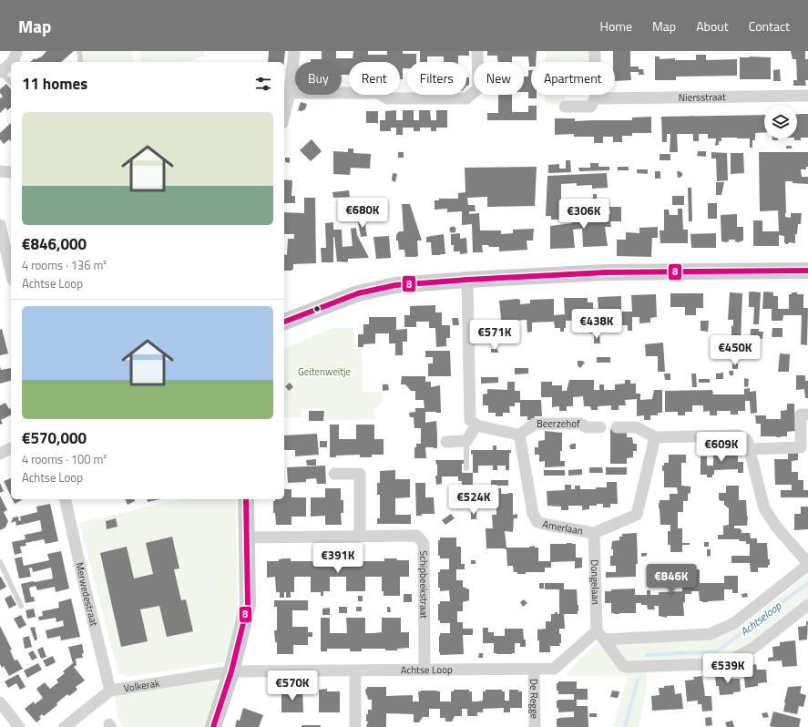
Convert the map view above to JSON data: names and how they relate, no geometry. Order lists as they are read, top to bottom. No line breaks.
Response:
{"streets":{"street":["Niersstraat","Beerzehof","Amerlaan","Dongelaan","Schipbeekstraat","Merwedestraat","Achtse Loop","Volkerak","De Regge"]},"crossings":[["Beerzehof","Amerlaan"],["Amerlaan","Dongelaan"],["Dongelaan","Achtse Loop"],["Schipbeekstraat","Achtse Loop"],["Merwedestraat","Volkerak"],["Achtse Loop","Volkerak"],["Achtse Loop","De Regge"]],"water":["Achtseloop"],"parks":["Geitenweitje"],"lines":["transit line 8"],"page":{"header":"Map","nav":["Home","Map","About","Contact"],"chip":["Buy","Rent","Filters","New","Apartment"],"heading":"11 homes","list":[{"name":"€846,000","note":"4 rooms · 136 m² · Achtse Loop"},{"name":"€570,000","note":"4 rooms · 100 m² · Achtse Loop"}],"price":["€680K","€306K","€438K","€571K","€450K","€609K","€524K","€391K","€846K","€539K","€570K"]}}
